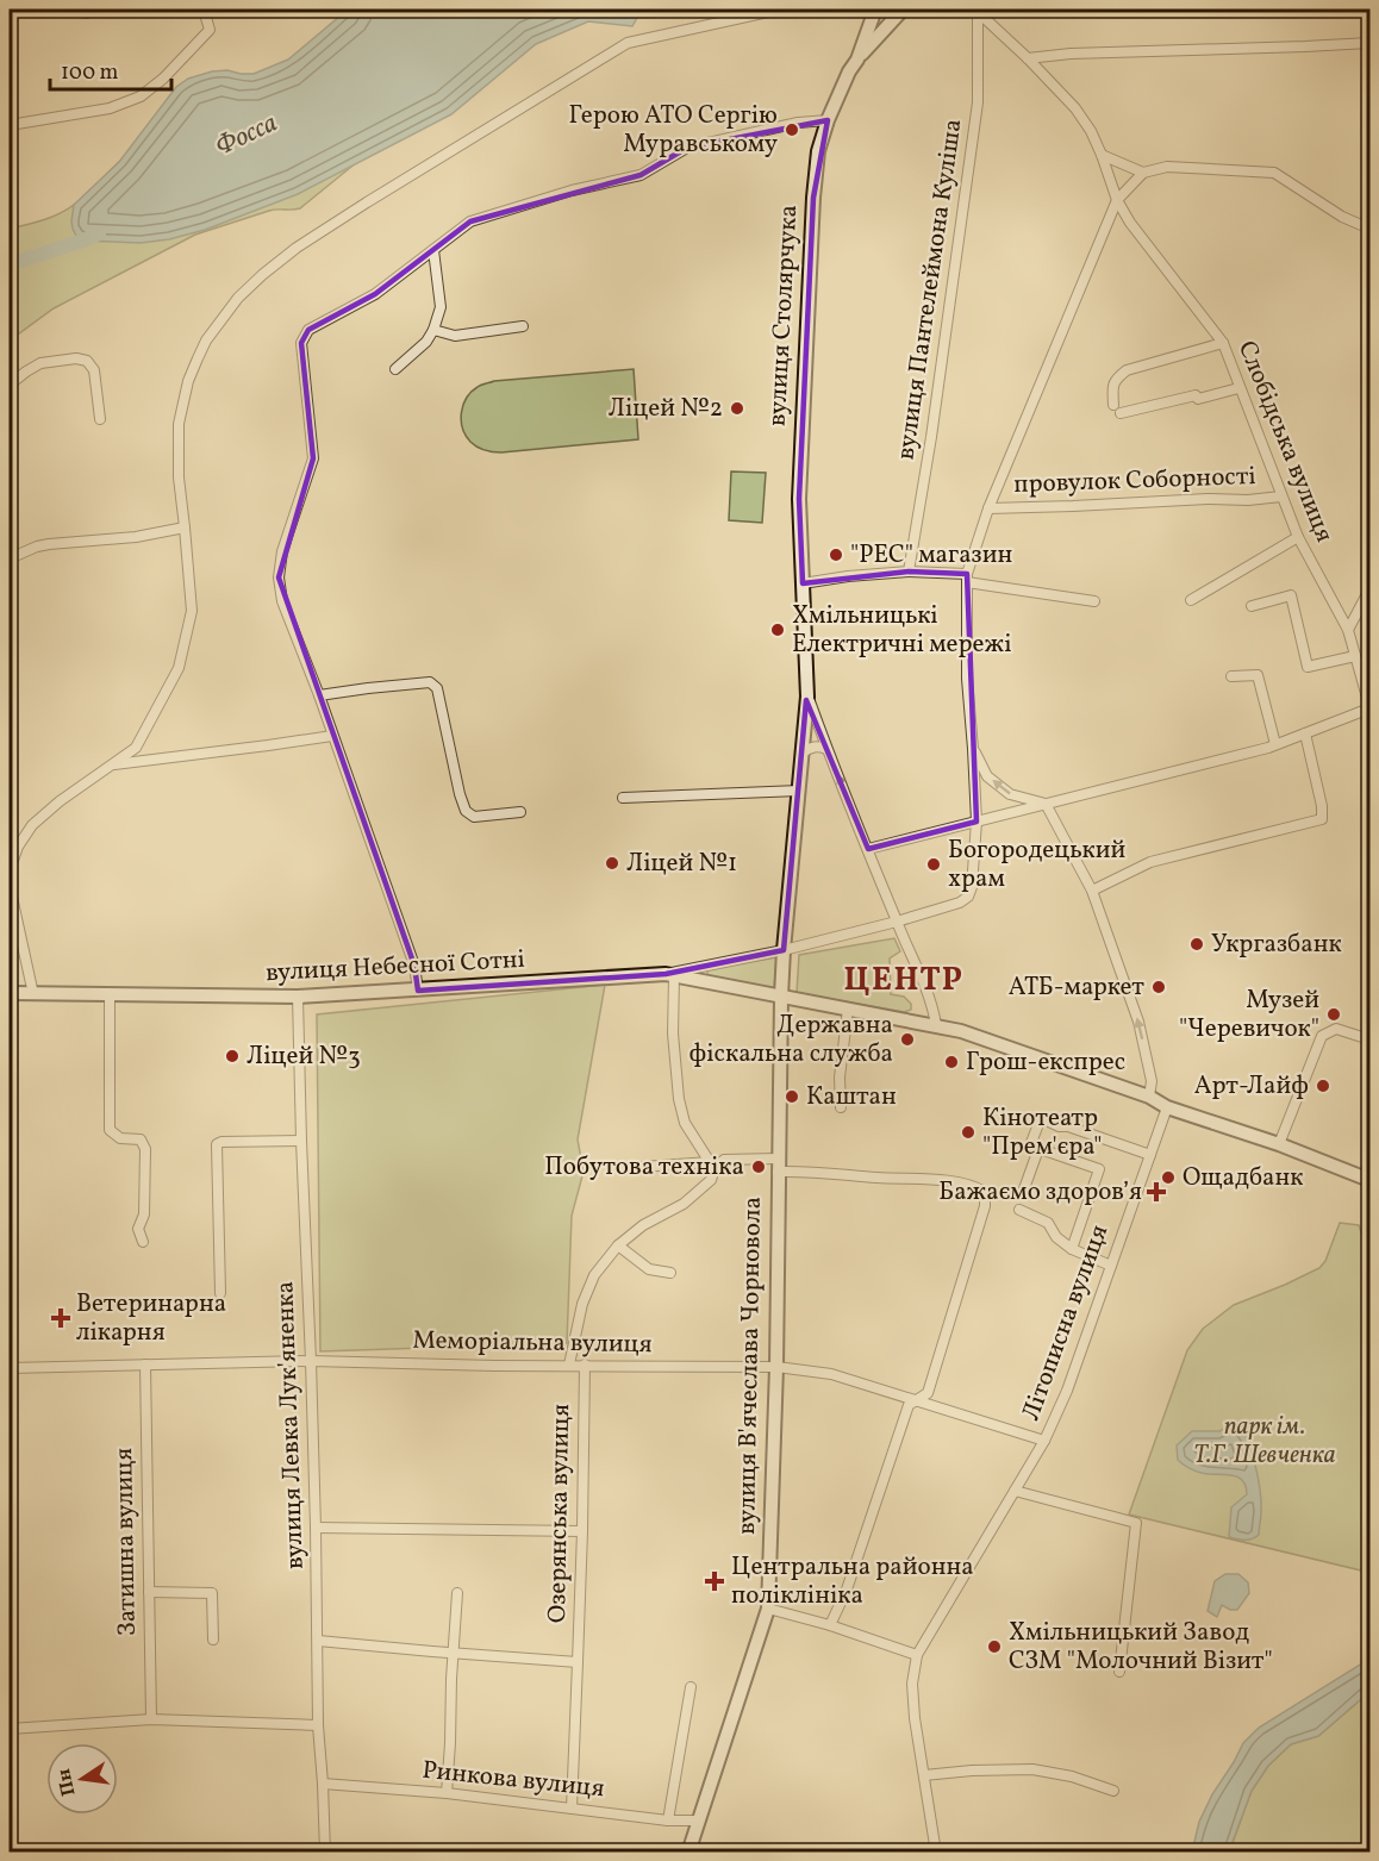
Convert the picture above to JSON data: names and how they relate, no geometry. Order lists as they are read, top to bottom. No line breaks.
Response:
{"streets":{"main road":["вулиця Столярчука","вулиця Небесної Сотні","вулиця В'ячеслава Чорновола"],"street":["вулиця Пантелеймона Куліша","Слобідська вулиця","провулок Соборності","Літописна вулиця","Меморіальна вулиця","вулиця Левка Лук'яненка","Озерянська вулиця","Затишна вулиця","Ринкова вулиця"]},"crossings":[["вулиця Пантелеймона Куліша","Слобідська вулиця"],["вулиця Столярчука","вулиця Небесної Сотні"],["вулиця Столярчука","вулиця В'ячеслава Чорновола"],["Слобідська вулиця","провулок Соборності"],["вулиця Небесної Сотні","Літописна вулиця"],["вулиця Небесної Сотні","вулиця В'ячеслава Чорновола"],["вулиця Небесної Сотні","вулиця Левка Лук'яненка"],["Літописна вулиця","Меморіальна вулиця"],["Меморіальна вулиця","вулиця В'ячеслава Чорновола"],["Меморіальна вулиця","вулиця Левка Лук'яненка"],["Меморіальна вулиця","Озерянська вулиця"],["Меморіальна вулиця","Затишна вулиця"],["вулиця В'ячеслава Чорновола","Ринкова вулиця"],["вулиця Левка Лук'яненка","Озерянська вулиця"],["вулиця Левка Лук'яненка","Ринкова вулиця"],["Озерянська вулиця","Ринкова вулиця"]],"districts":["ЦЕНТР"],"water":["Фосса"],"parks":["парк ім. Т.Г. Шевченка"],"places":{"other":["Герою АТО Сергію Муравському","Ліцей №2","\"РЕС\" магазин","Хмільницькі Електричні мережі","Ліцей №1","Богородецький храм","Укргазбанк","АТБ-маркет","Музей \"Черевичок\"","Державна фіскальна служба","Ліцей №3","Грош-експрес","Арт-Лайф","Каштан","Кінотеатр \"Прем'єра\"","Побутова техніка","Ощадбанк","Хмільницький Завод СЗМ \"Молочний Візит\""],"health":["Бажаємо здоров’я","Ветеринарна лікарня","Центральна районна поліклініка"]},"scale_bar":"100 m","north":"left"}
